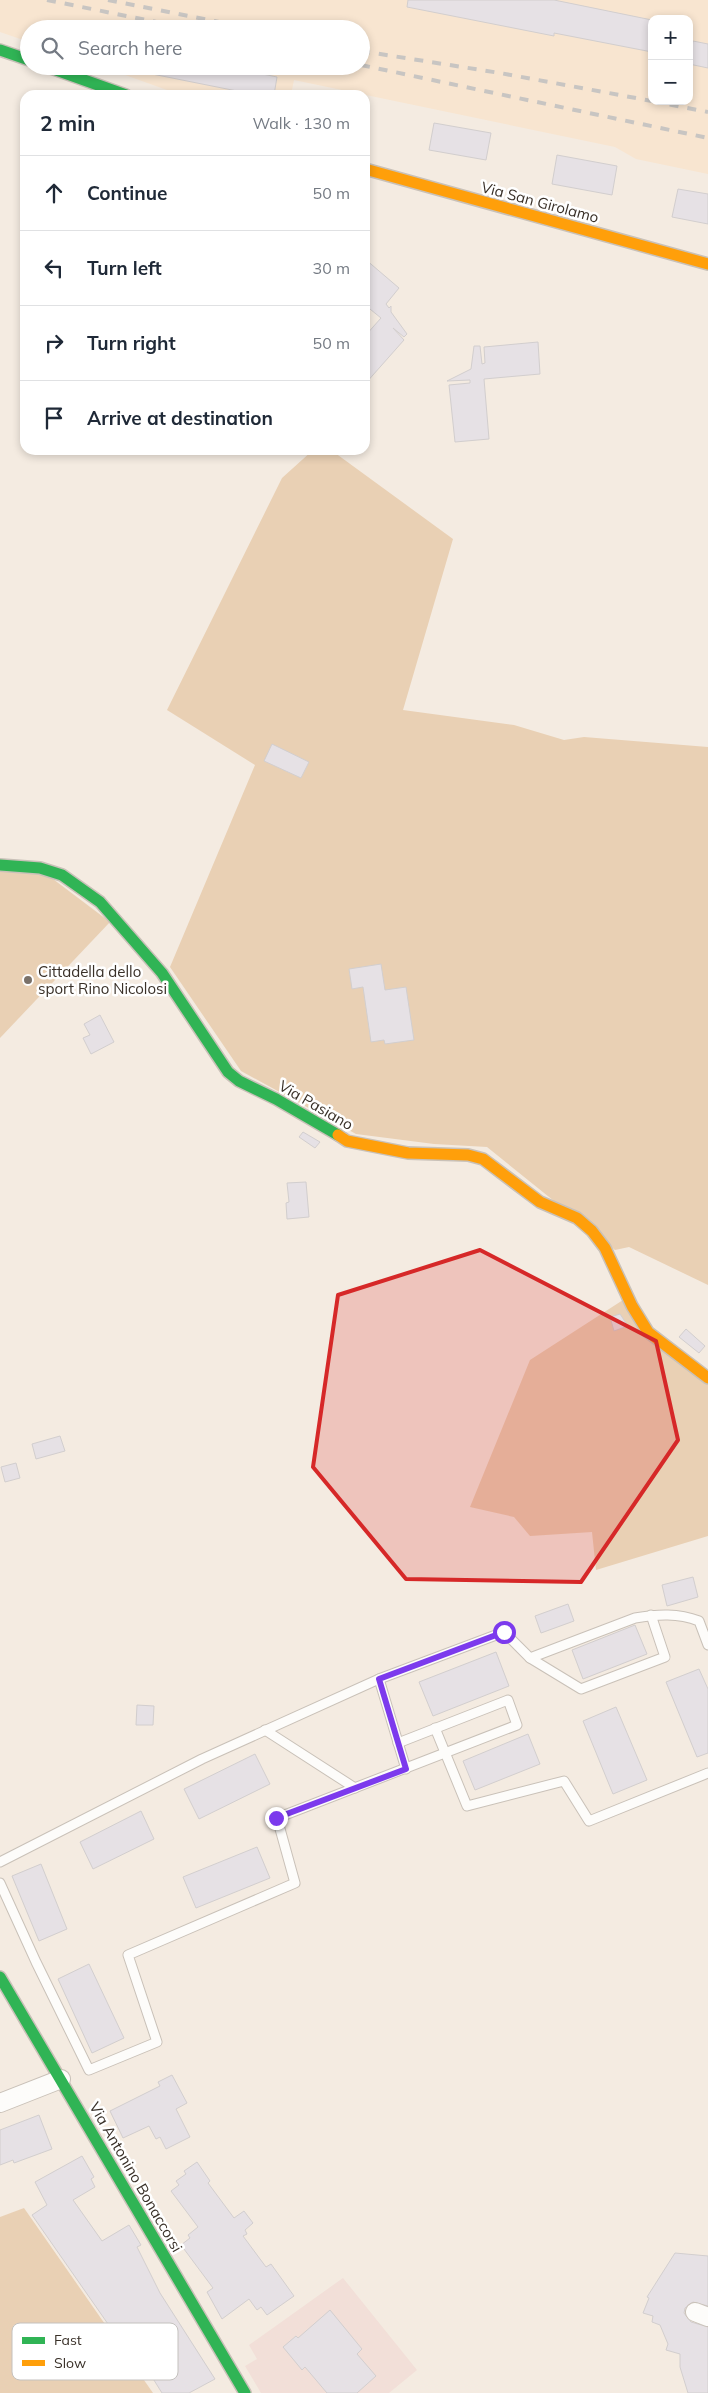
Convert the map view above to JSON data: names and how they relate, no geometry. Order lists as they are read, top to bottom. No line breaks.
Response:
{"streets":{"street":["Via San Girolamo","Via Pasiano","Via Antonino Bonaccorsi"]},"places":["Cittadella dello sport Rino Nicolosi"],"legend":["Fast","Slow"],"page":{"map_buttons":["+","−"],"search":"Search here","heading":["2 min","Walk · 130 m"],"list":[["Continue","50 m"],["Turn left","30 m"],["Turn right","50 m"],"Arrive at destination"]}}
